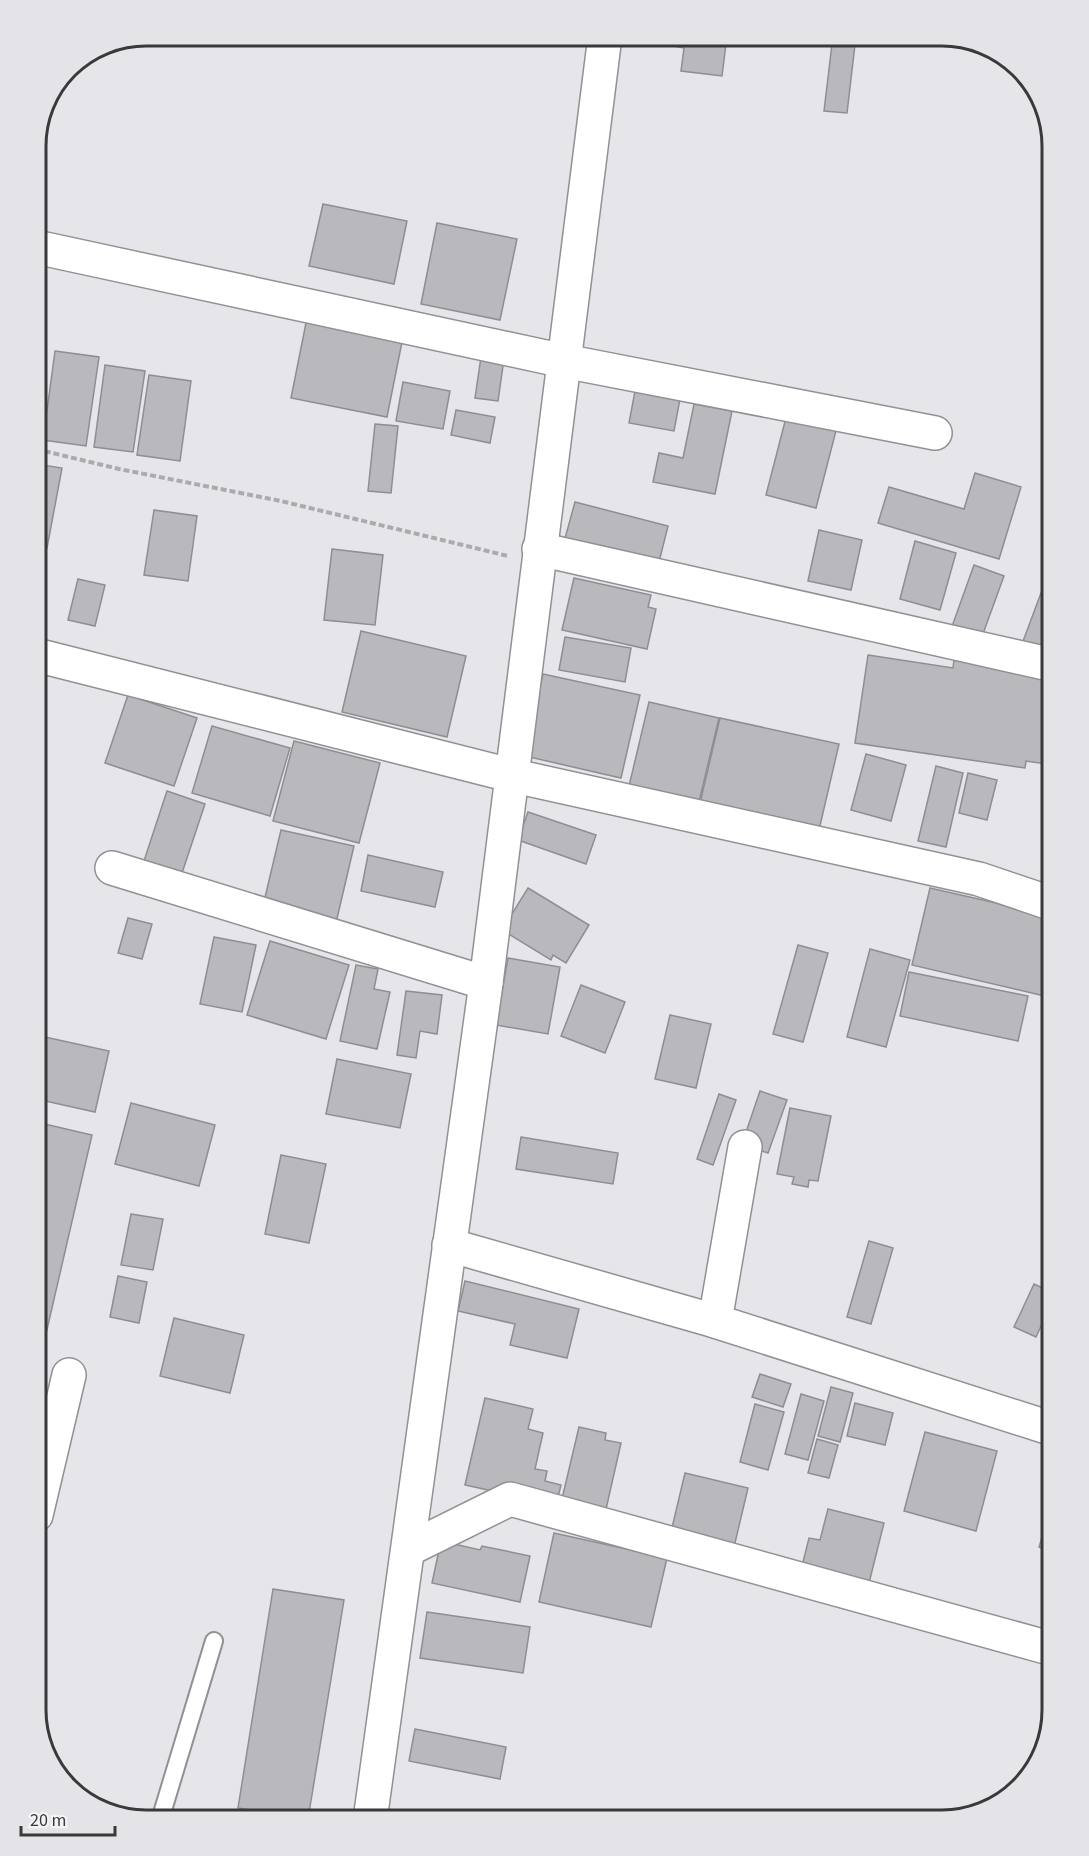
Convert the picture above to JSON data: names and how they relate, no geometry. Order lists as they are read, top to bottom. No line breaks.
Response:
{"scale_bar":"20 m"}
